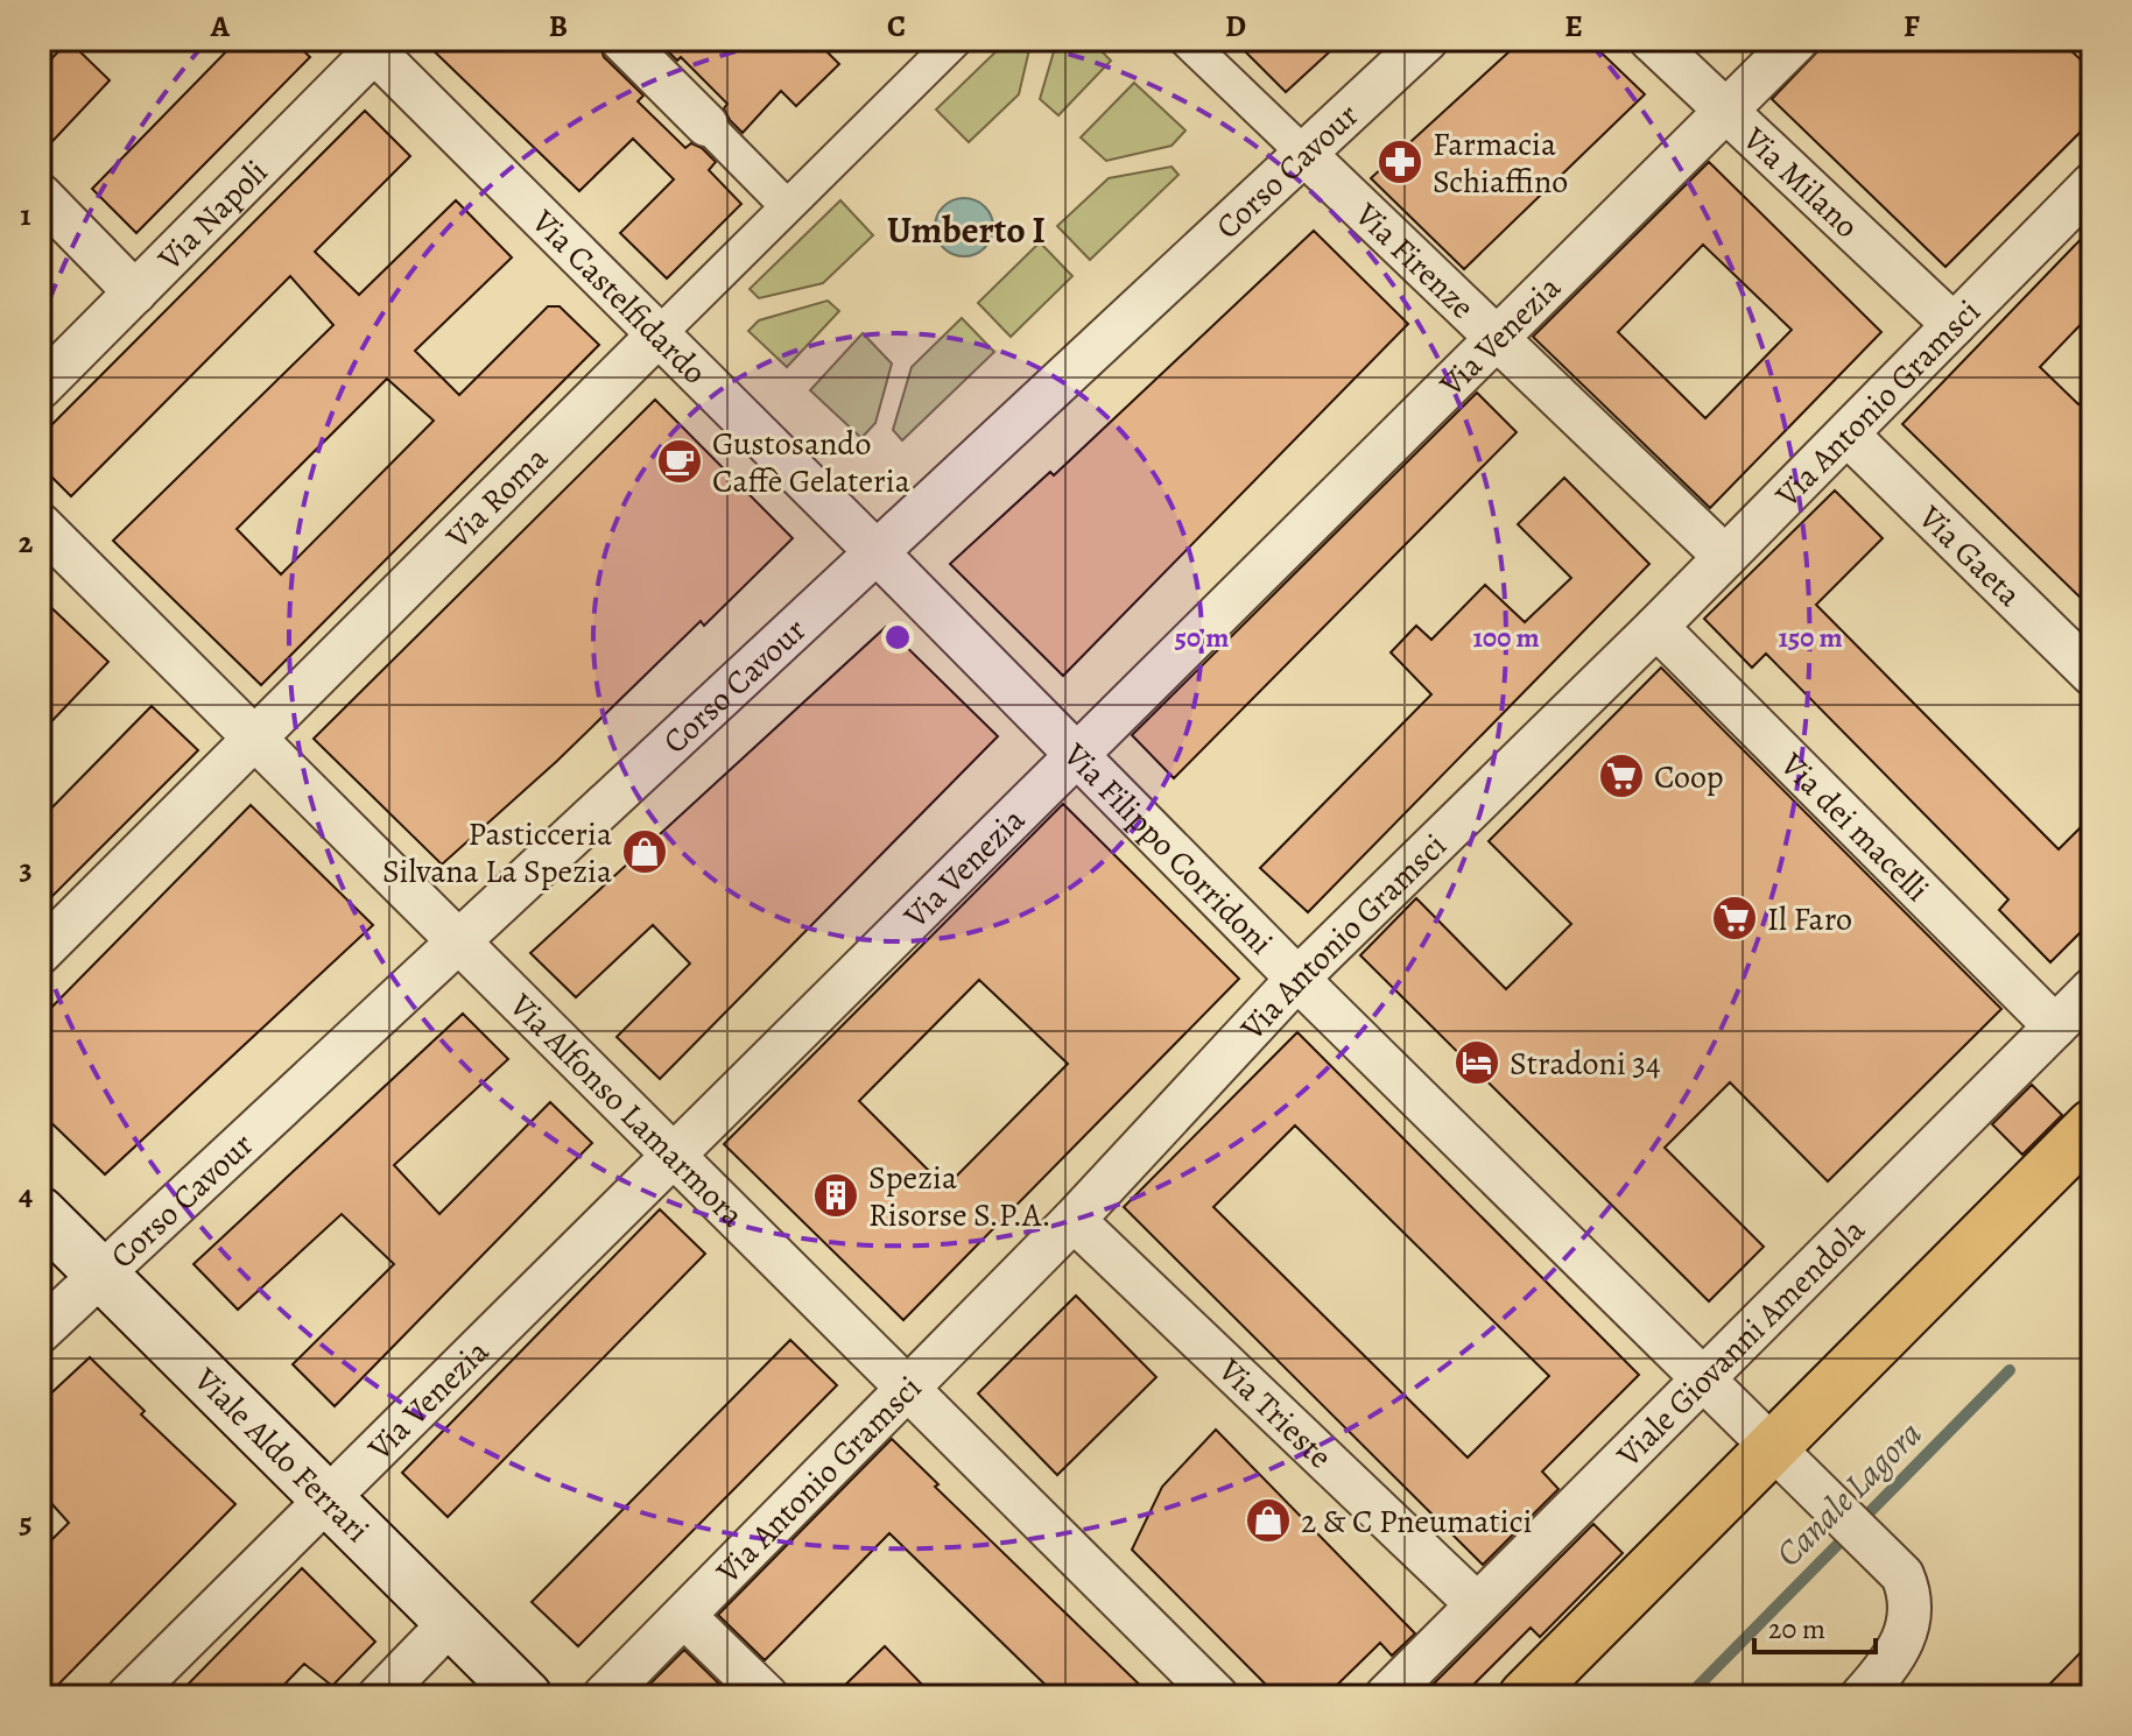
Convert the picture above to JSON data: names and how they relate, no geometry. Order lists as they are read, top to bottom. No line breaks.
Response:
{"streets":{"main road":["Viale Aldo Ferrari"],"street":["Corso Cavour","Via Milano","Via Napoli","Via Firenze","Via Castelfidardo","Via Venezia","Via Antonio Gramsci","Via Roma","Via Gaeta","Via dei macelli","Via Filippo Corridoni","Via Alfonso Lamarmora","Viale Giovanni Amendola","Via Trieste"]},"crossings":[["Corso Cavour","Via Firenze"],["Corso Cavour","Via Castelfidardo"],["Corso Cavour","Via Filippo Corridoni"],["Corso Cavour","Via Alfonso Lamarmora"],["Corso Cavour","Viale Aldo Ferrari"],["Via Milano","Via Venezia"],["Via Milano","Via Antonio Gramsci"],["Via Napoli","Via Castelfidardo"],["Via Firenze","Via Venezia"],["Via Firenze","Via Antonio Gramsci"],["Via Castelfidardo","Via Roma"],["Via Castelfidardo","Via Filippo Corridoni"],["Via Venezia","Via Filippo Corridoni"],["Via Venezia","Via Alfonso Lamarmora"],["Via Venezia","Viale Aldo Ferrari"],["Via Antonio Gramsci","Via Gaeta"],["Via Antonio Gramsci","Via dei macelli"],["Via Antonio Gramsci","Via Filippo Corridoni"],["Via Antonio Gramsci","Via Alfonso Lamarmora"],["Via Antonio Gramsci","Via Trieste"],["Via Roma","Via Alfonso Lamarmora"],["Via dei macelli","Viale Giovanni Amendola"],["Via Filippo Corridoni","Viale Giovanni Amendola"],["Viale Giovanni Amendola","Via Trieste"]],"districts":["Umberto I"],"water":["Canale Lagora"],"places":{"pharmacy":["Farmacia Schiaffino"],"cafe":["Gustosando Caffè Gelateria"],"supermarket":["Coop","Il Faro"],"shop":["Pasticceria Silvana La Spezia","2 & C Pneumatici"],"hotel":["Stradoni 34"],"building":["Spezia Risorse S.P.A."]},"scale_bar":"20 m","grid":{"columns":["A","B","C","D","E","F"],"rows":["1","2","3","4","5"]},"rings":["50 m","100 m","150 m"]}
